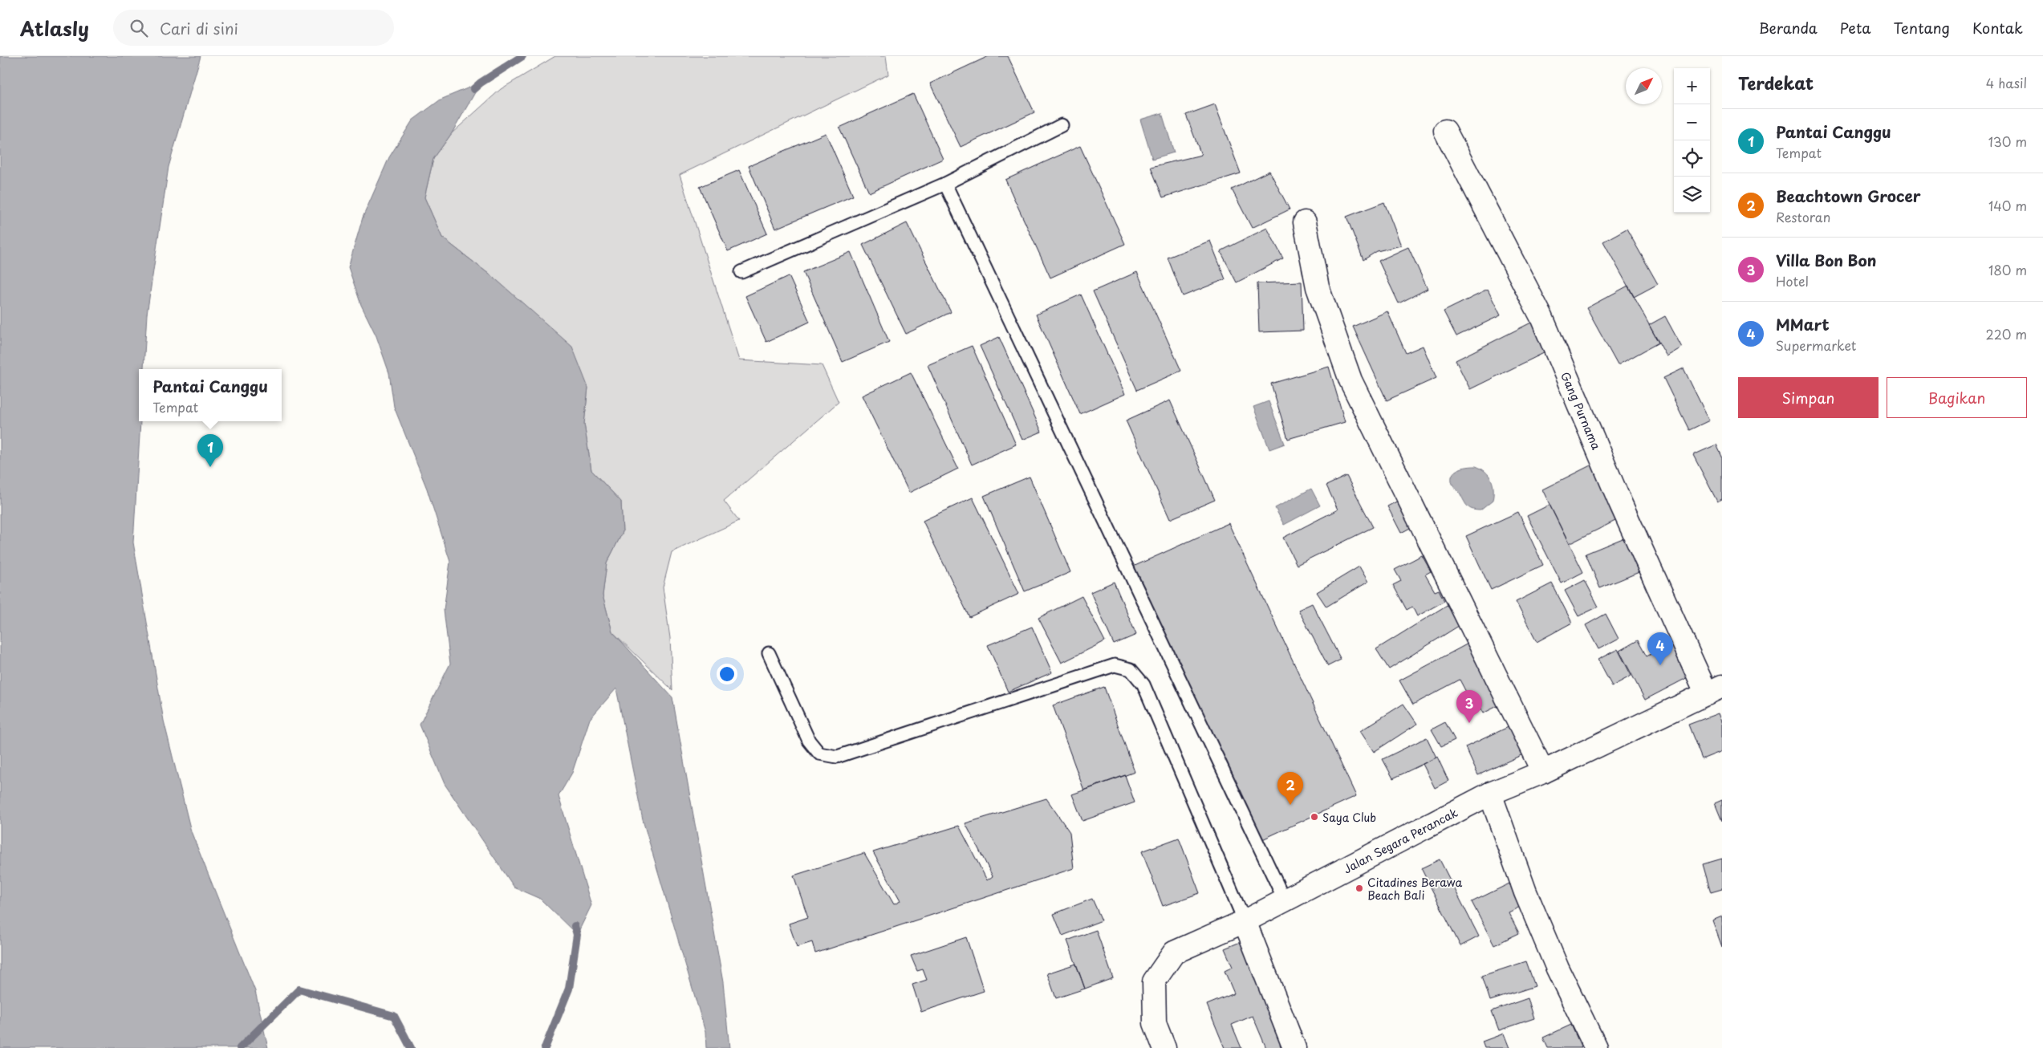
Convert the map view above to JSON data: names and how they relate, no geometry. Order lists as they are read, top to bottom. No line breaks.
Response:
{"streets":{"street":["Gang Purnama","Jalan Segara Perancak"]},"crossings":[["Gang Purnama","Jalan Segara Perancak"]],"places":["Saya Club","Citadines Berawa Beach Bali"],"north":"top right","page":{"header":"Atlasly","search":"Cari di sini","nav":["Beranda","Peta","Tentang","Kontak"],"heading":["Terdekat","4 hasil"],"map_buttons":["+","−"],"list":[{"mark":"1","name":"Pantai Canggu","note":"Tempat","value":"130 m"},{"mark":"2","name":"Beachtown Grocer","note":"Restoran","value":"140 m"},{"mark":"3","name":"Villa Bon Bon","note":"Hotel","value":"180 m"},{"mark":"4","name":"MMart","note":"Supermarket","value":"220 m"}],"buttons":["Simpan","Bagikan"],"popup":["Pantai Canggu","Tempat"],"pins":["1","4","3","2"]}}
